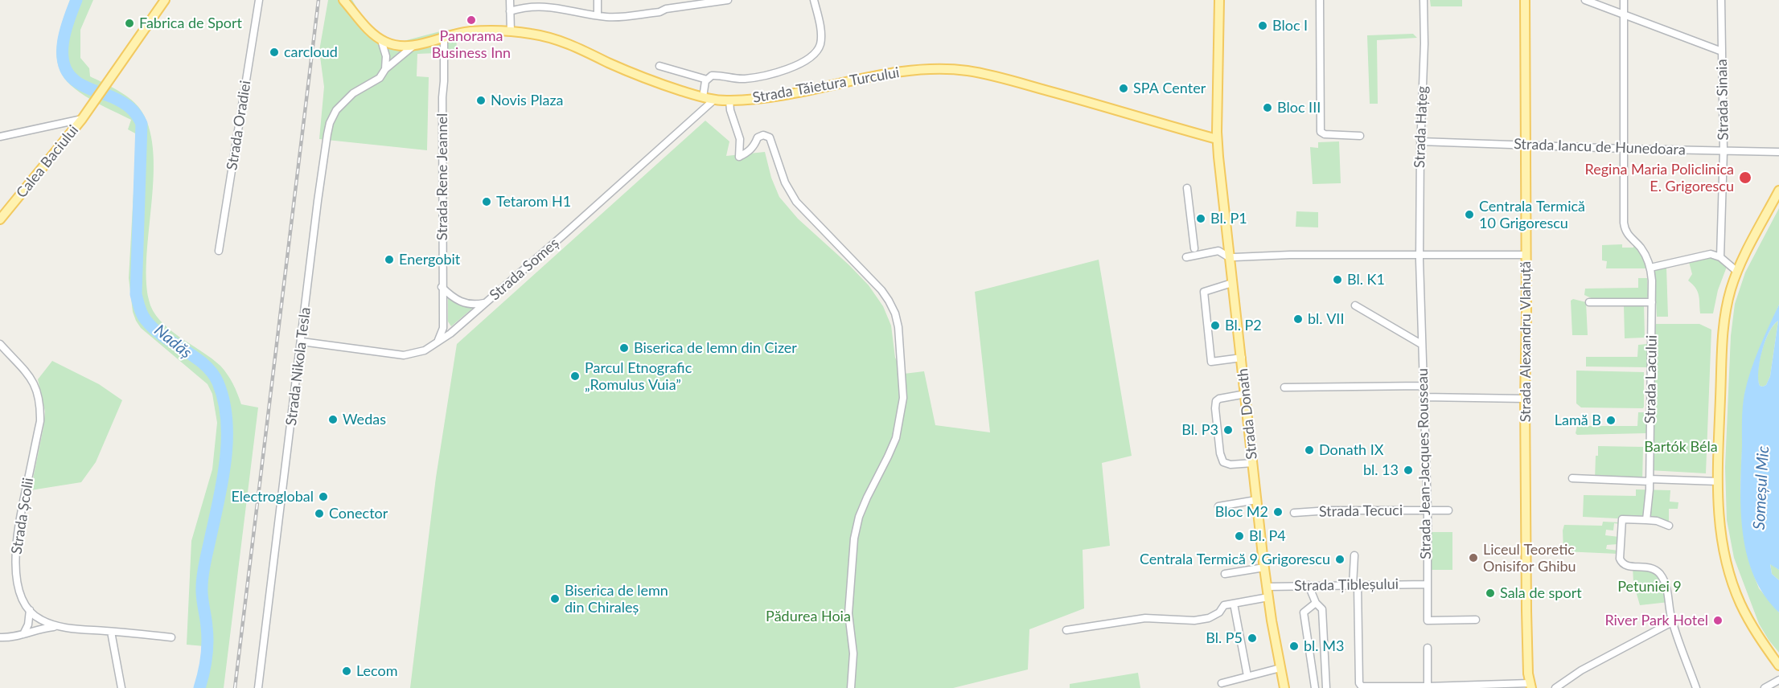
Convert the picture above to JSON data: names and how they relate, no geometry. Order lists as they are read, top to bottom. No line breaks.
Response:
{"streets":{"main road":["Strada Tăietura Turcului","Calea Baciului","Strada Alexandru Vlahuță","Strada Donath"],"street":["Strada Sinaia","Strada Oradiei","Strada Hațeg","Strada Iancu de Hunedoara","Strada Rene Jeannel","Strada Someș","Strada Nikola Tesla","Strada Lacului","Strada Jean-Jacques Rousseau","Strada Tecuci","Strada Școlii","Strada Țibleșului"]},"crossings":[["Strada Tăietura Turcului","Strada Rene Jeannel"],["Strada Tăietura Turcului","Strada Someș"],["Strada Tăietura Turcului","Strada Nikola Tesla"],["Strada Tăietura Turcului","Strada Donath"],["Strada Sinaia","Strada Iancu de Hunedoara"],["Strada Hațeg","Strada Iancu de Hunedoara"],["Strada Hațeg","Strada Jean-Jacques Rousseau"],["Strada Iancu de Hunedoara","Strada Alexandru Vlahuță"],["Strada Rene Jeannel","Strada Someș"],["Strada Someș","Strada Nikola Tesla"],["Strada Donath","Strada Țibleșului"],["Strada Jean-Jacques Rousseau","Strada Tecuci"],["Strada Jean-Jacques Rousseau","Strada Țibleșului"]],"water":["Nadăș","Someșul Mic"],"parks":["Bartók Béla","Petuniei 9","Pădurea Hoia"],"places":["Panorama Business Inn","Fabrica de Sport","Bloc I","carcloud","SPA Center","Novis Plaza","Bloc III","Regina Maria Policlinica E. Grigorescu","Tetarom H1","Centrala Termică 10 Grigorescu","Bl. P1","Energobit","Bl. K1","bl. VII","Bl. P2","Biserica de lemn din Cizer","Parcul Etnografic „Romulus Vuia”","Wedas","Lamă B","Bl. P3","Donath IX","bl. 13","Electroglobal","Bloc M2","Conector","Bl. P4","Liceul Teoretic Onisifor Ghibu","Centrala Termică 9 Grigorescu","Sala de sport","Biserica de lemn din Chiraleș","River Park Hotel","Bl. P5","bl. M3","Lecom"]}
